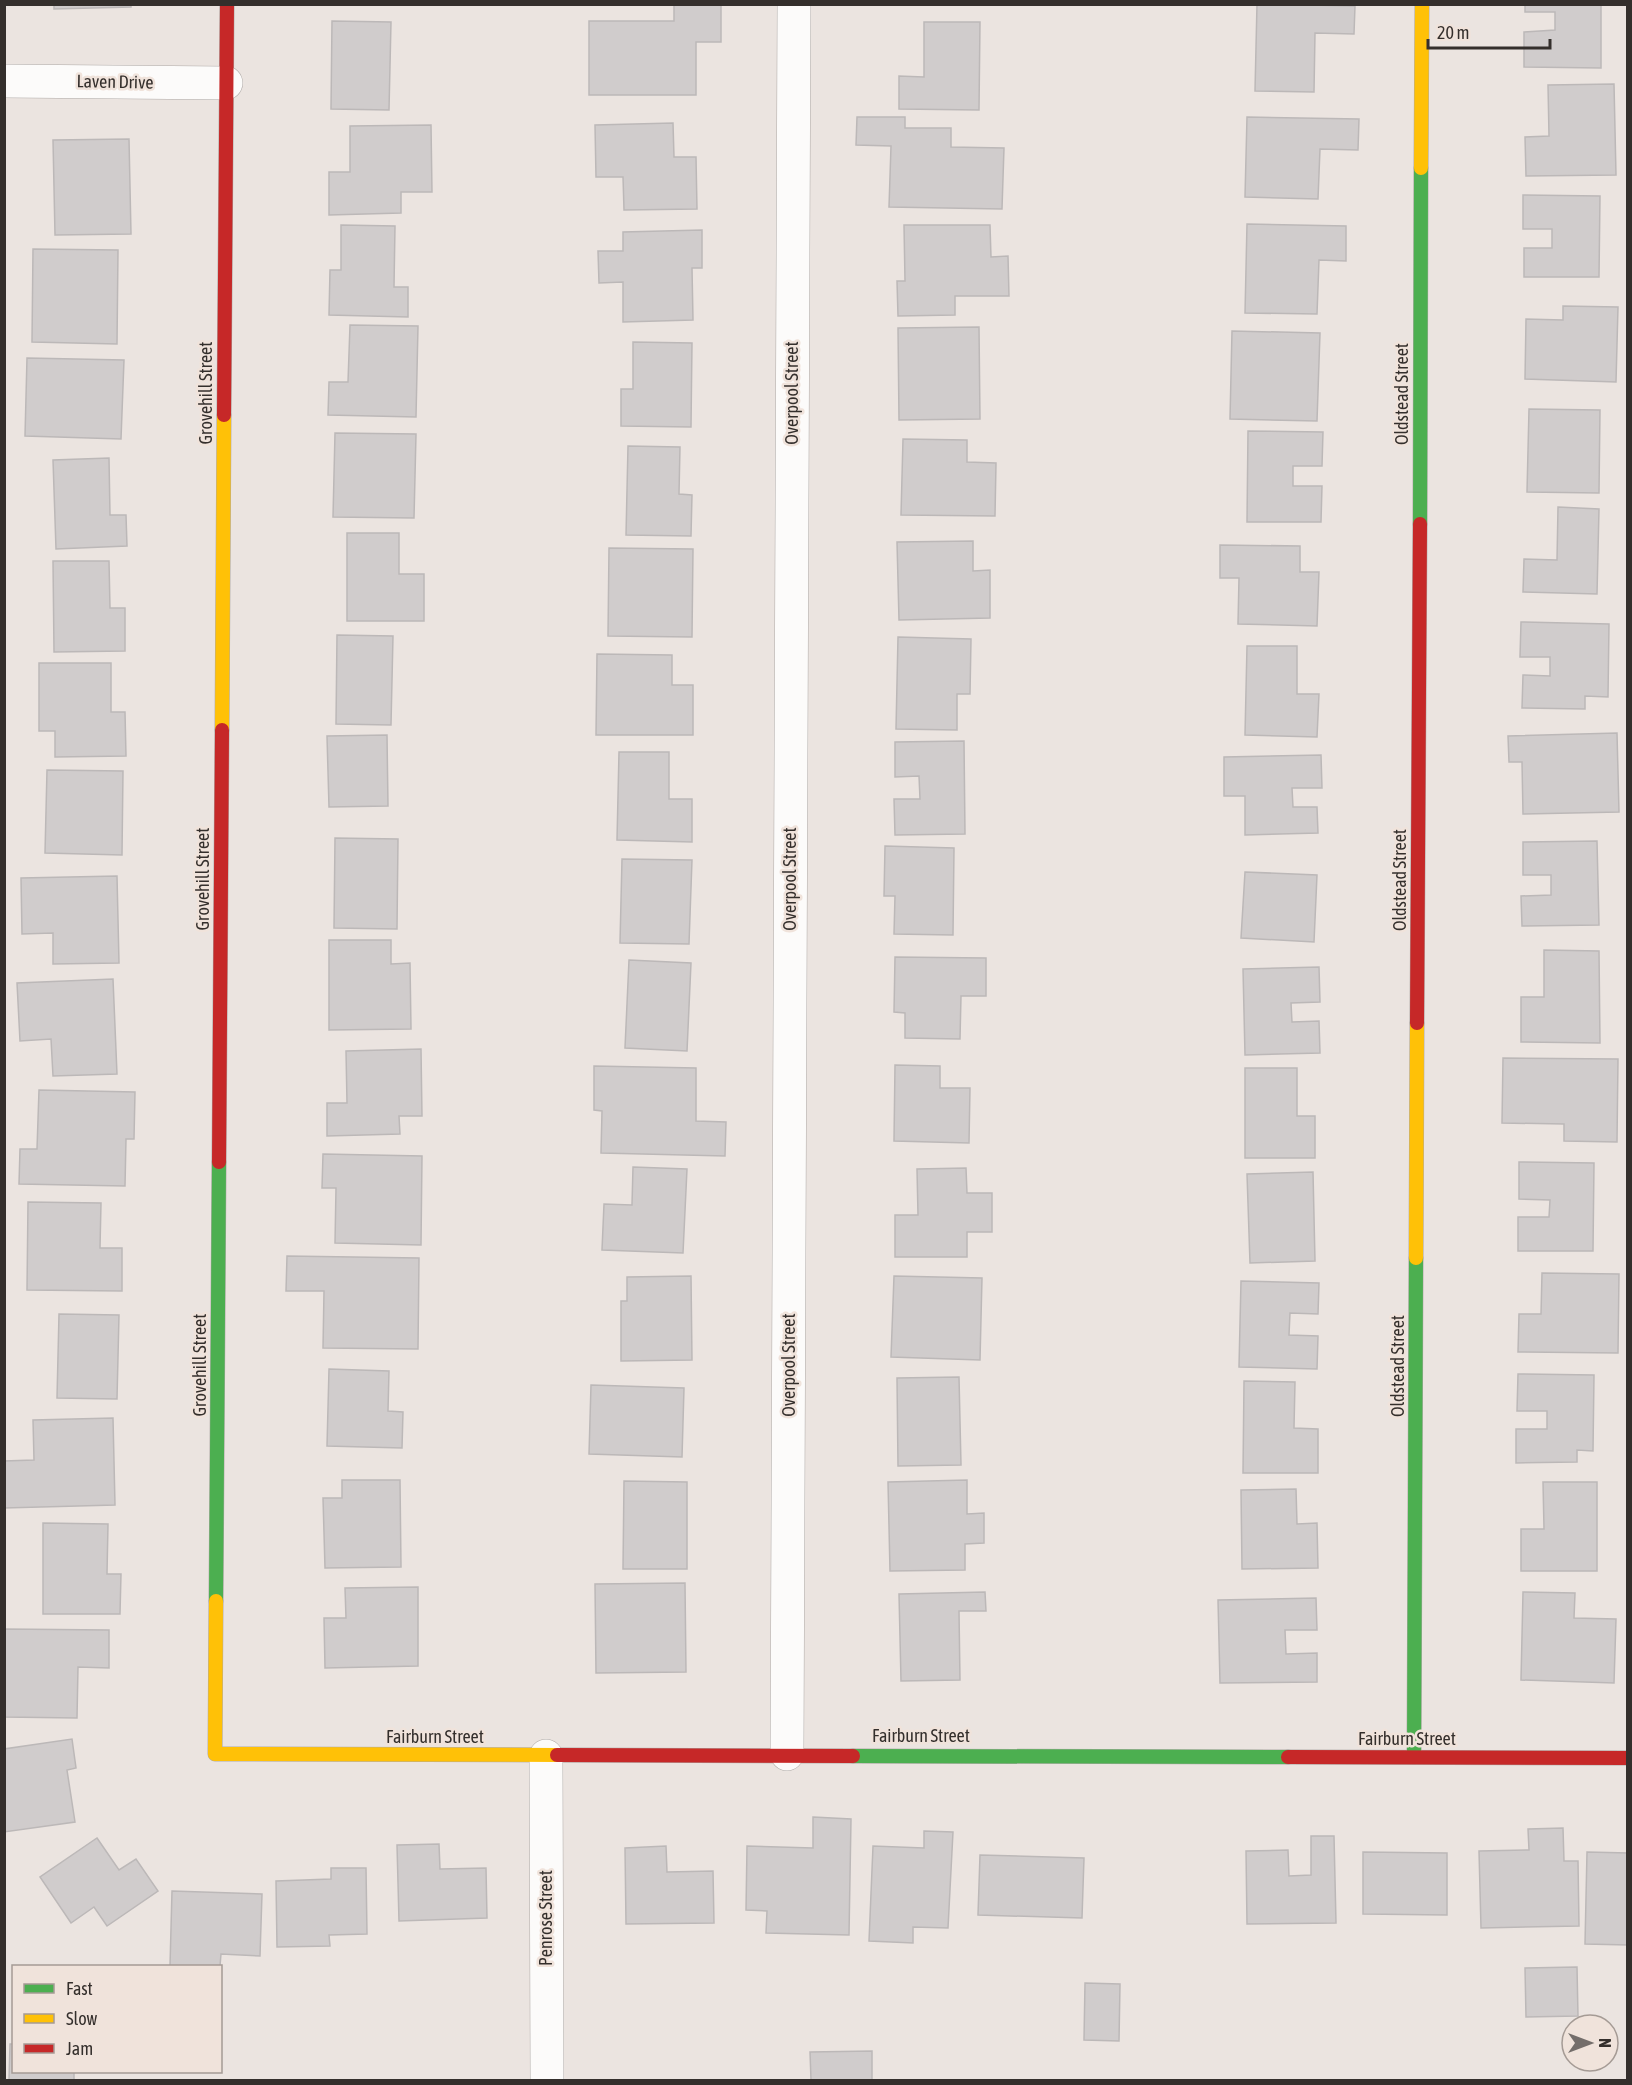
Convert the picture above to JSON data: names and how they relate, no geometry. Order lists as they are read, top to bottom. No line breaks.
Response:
{"streets":{"street":["Laven Drive","Grovehill Street","Overpool Street","Oldstead Street","Fairburn Street","Penrose Street"]},"crossings":[["Laven Drive","Grovehill Street"],["Grovehill Street","Fairburn Street"],["Overpool Street","Fairburn Street"],["Oldstead Street","Fairburn Street"],["Fairburn Street","Penrose Street"]],"legend":["Fast","Slow","Jam"],"scale_bar":"20 m","north":"right"}
